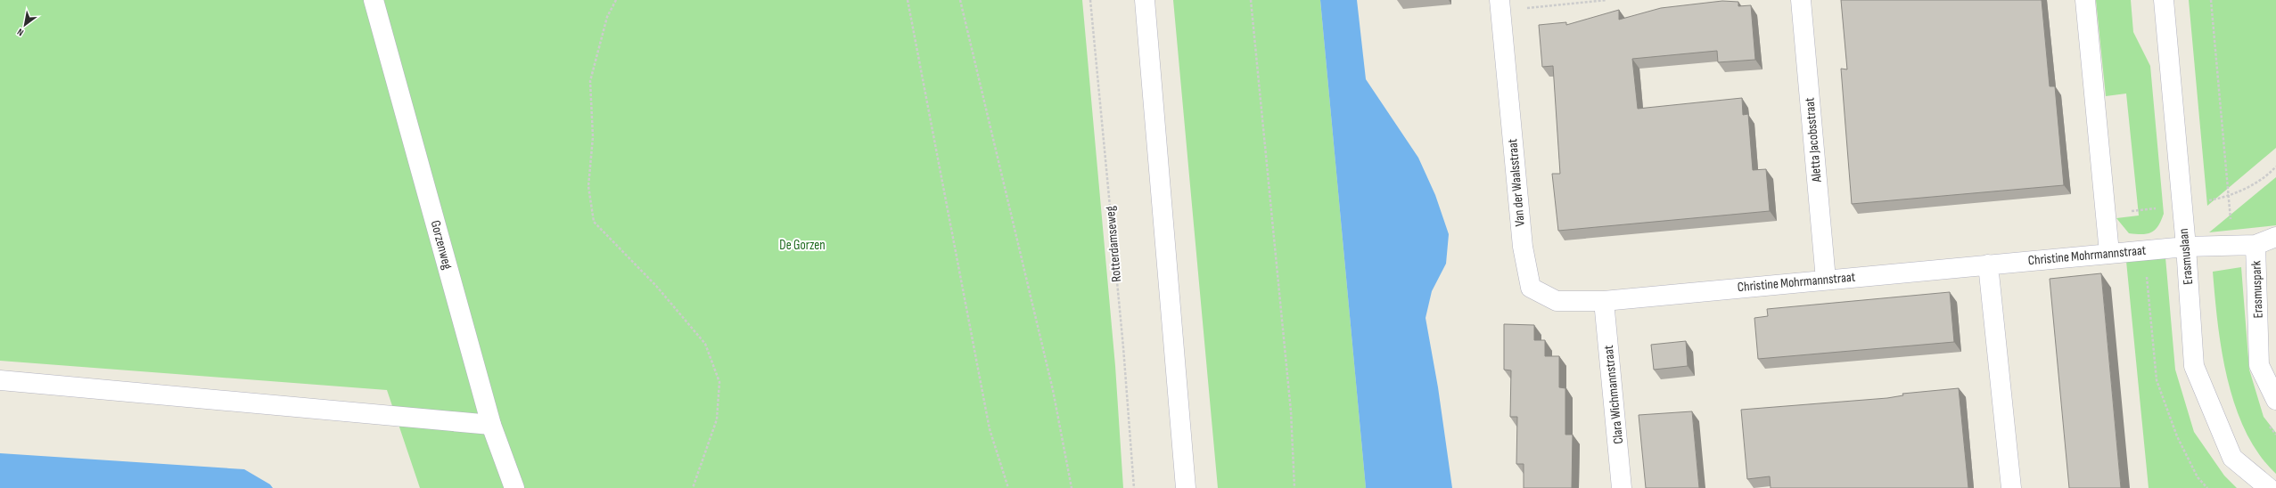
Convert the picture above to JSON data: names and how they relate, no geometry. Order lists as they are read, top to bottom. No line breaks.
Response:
{"streets":{"street":["Aletta Jacobsstraat","Van der Waalsstraat","Gorzenweg","Christine Mohrmannstraat","Erasmuslaan","Erasmuspark","Clara Wichmannstraat"],"path":["Rotterdamseweg"]},"crossings":[["Aletta Jacobsstraat","Christine Mohrmannstraat"],["Van der Waalsstraat","Christine Mohrmannstraat"],["Van der Waalsstraat","Clara Wichmannstraat"],["Christine Mohrmannstraat","Erasmuslaan"],["Christine Mohrmannstraat","Erasmuspark"],["Christine Mohrmannstraat","Clara Wichmannstraat"],["Erasmuslaan","Erasmuspark"]],"parks":["De Gorzen"],"north":"bottom left"}
